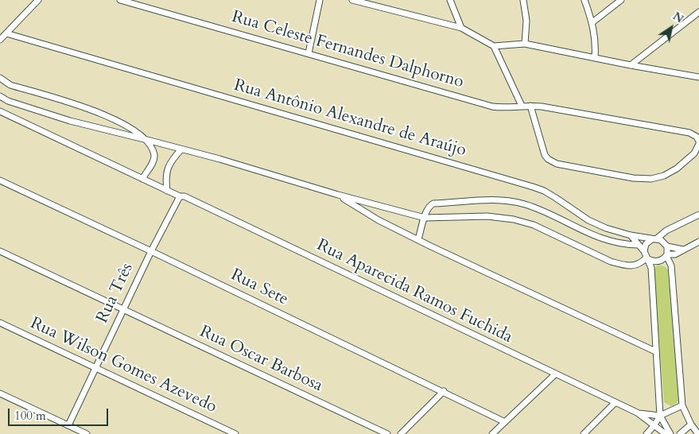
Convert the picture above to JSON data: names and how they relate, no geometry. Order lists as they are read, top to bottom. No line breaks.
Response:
{"streets":{"street":["Rua Celeste Fernandes Dalphorno","Rua Antônio Alexandre de Araújo","Rua Sete","Rua Aparecida Ramos Fuchida","Rua Três","Rua Oscar Barbosa","Rua Wilson Gomes Azevedo"]},"crossings":[["Rua Sete","Rua Três"],["Rua Aparecida Ramos Fuchida","Rua Três"],["Rua Três","Rua Oscar Barbosa"],["Rua Três","Rua Wilson Gomes Azevedo"]],"scale_bar":"100 m","north":"top right"}
